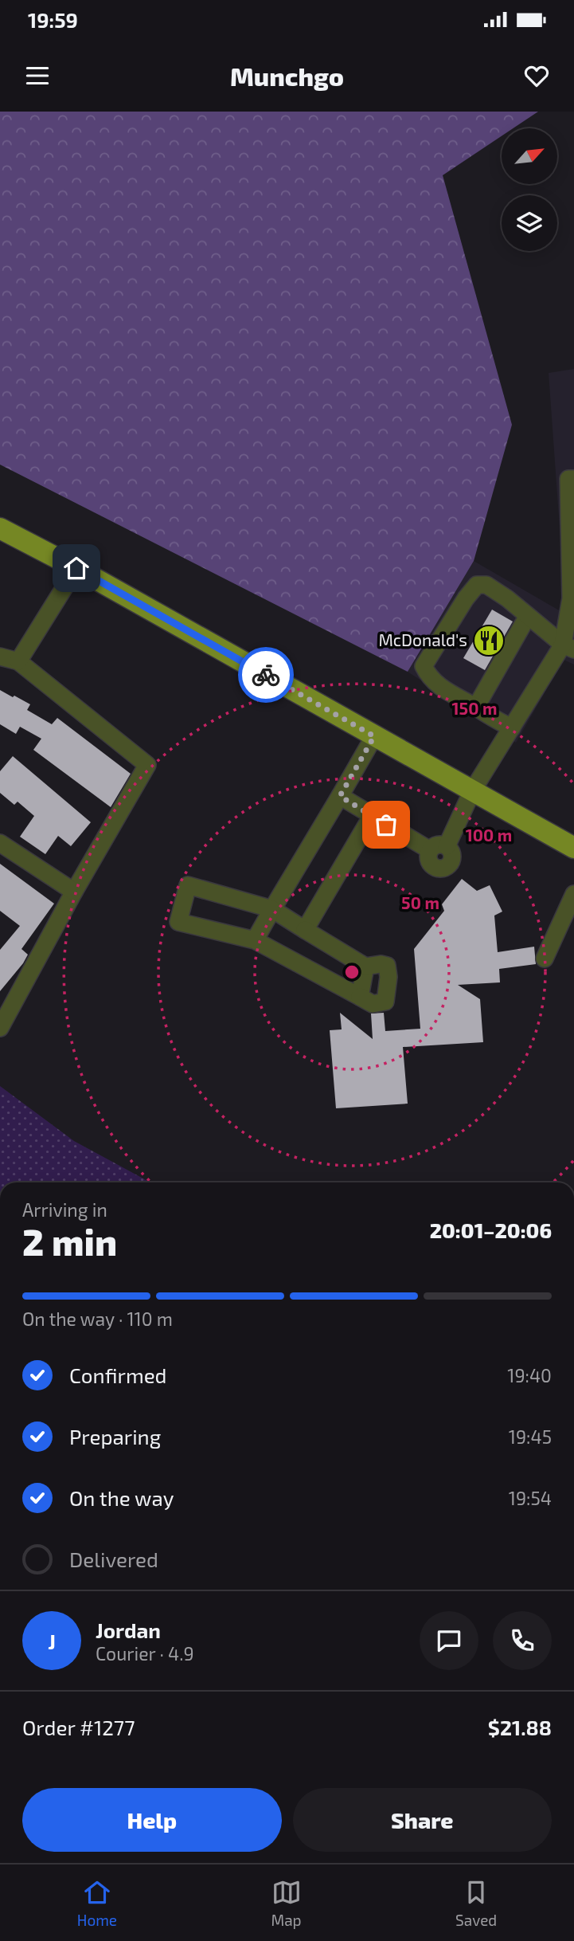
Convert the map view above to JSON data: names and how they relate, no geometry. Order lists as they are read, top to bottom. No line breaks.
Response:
{"places":{"restaurant":["McDonald's"]},"north":"top right","page":{"status":"19:59","header":"Munchgo","heading":["2 min","Arriving in","20:01–20:06"],"panel":["Jordan","Courier · 4.9","Order #1277","$21.88"],"bar":"On the way · 110 m","list":[["Confirmed","19:40"],["Preparing","19:45"],["On the way","19:54"],"Delivered"],"round":"J","buttons":["Help","Share"],"tabs":["Home","Map","Saved"]},"rings":["150 m","100 m","50 m"]}
